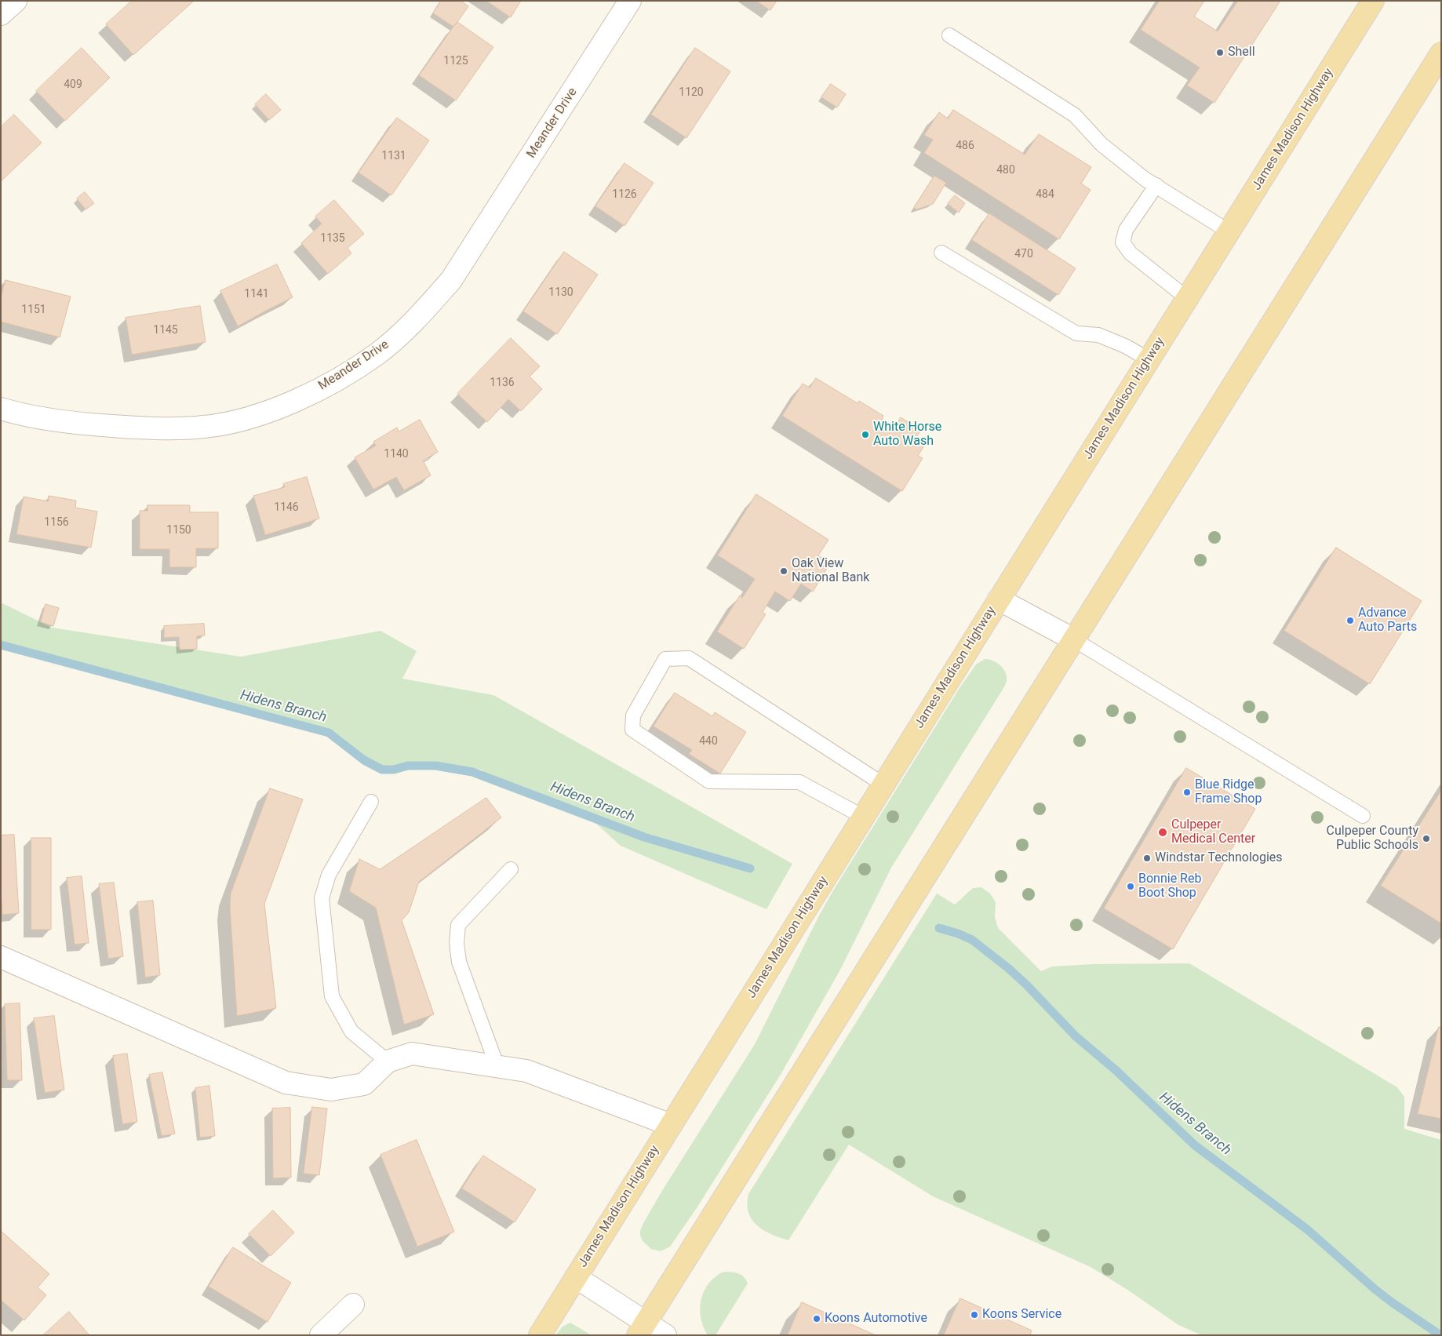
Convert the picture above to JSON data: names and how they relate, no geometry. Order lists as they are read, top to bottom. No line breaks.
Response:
{"streets":{"main road":["James Madison Highway"],"street":["Meander Drive"]},"water":["Hidens Branch"],"places":["Shell","White Horse Auto Wash","Oak View National Bank","Advance Auto Parts","Blue Ridge Frame Shop","Culpeper Medical Center","Culpeper County Public Schools","Windstar Technologies","Bonnie Reb Boot Shop","Koons Service","Koons Automotive"],"house_numbers":["1125","409","1120","486","1131","480","1126","484","1135","470","1130","1141","1151","1145","1136","1140","1146","1156","1150","440"]}
